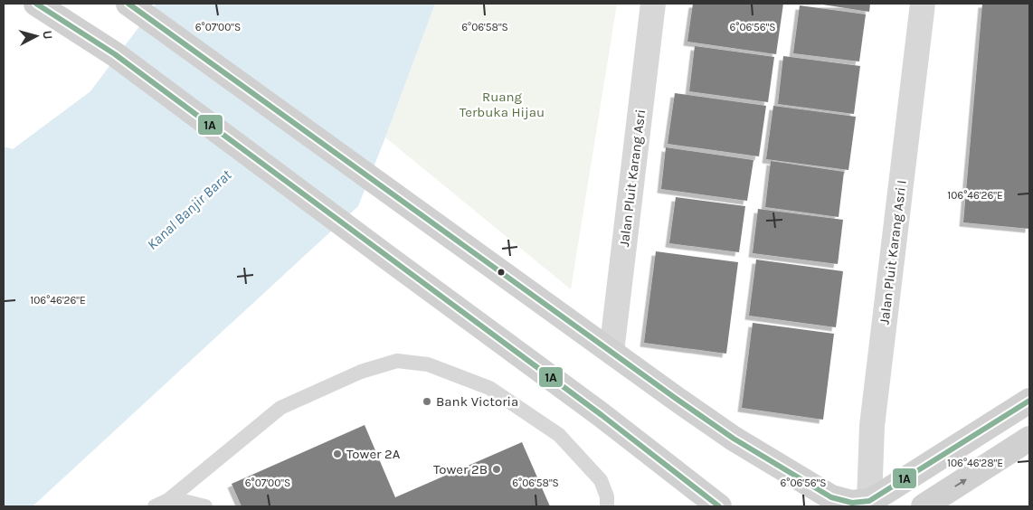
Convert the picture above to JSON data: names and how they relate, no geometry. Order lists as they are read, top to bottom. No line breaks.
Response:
{"streets":{"street":["Jalan Pluit Karang Asri","Jalan Pluit Karang Asri I"]},"water":["Kanal Banjir Barat"],"parks":["Ruang Terbuka Hijau"],"places":["Bank Victoria","Tower 2A","Tower 2B"],"lines":["transit line 1A"],"north":"right","coordinates":["6°07'00\"S","6°06'58\"S","6°06'56\"S","106°46'26\"E","106°46'28\"E"]}
